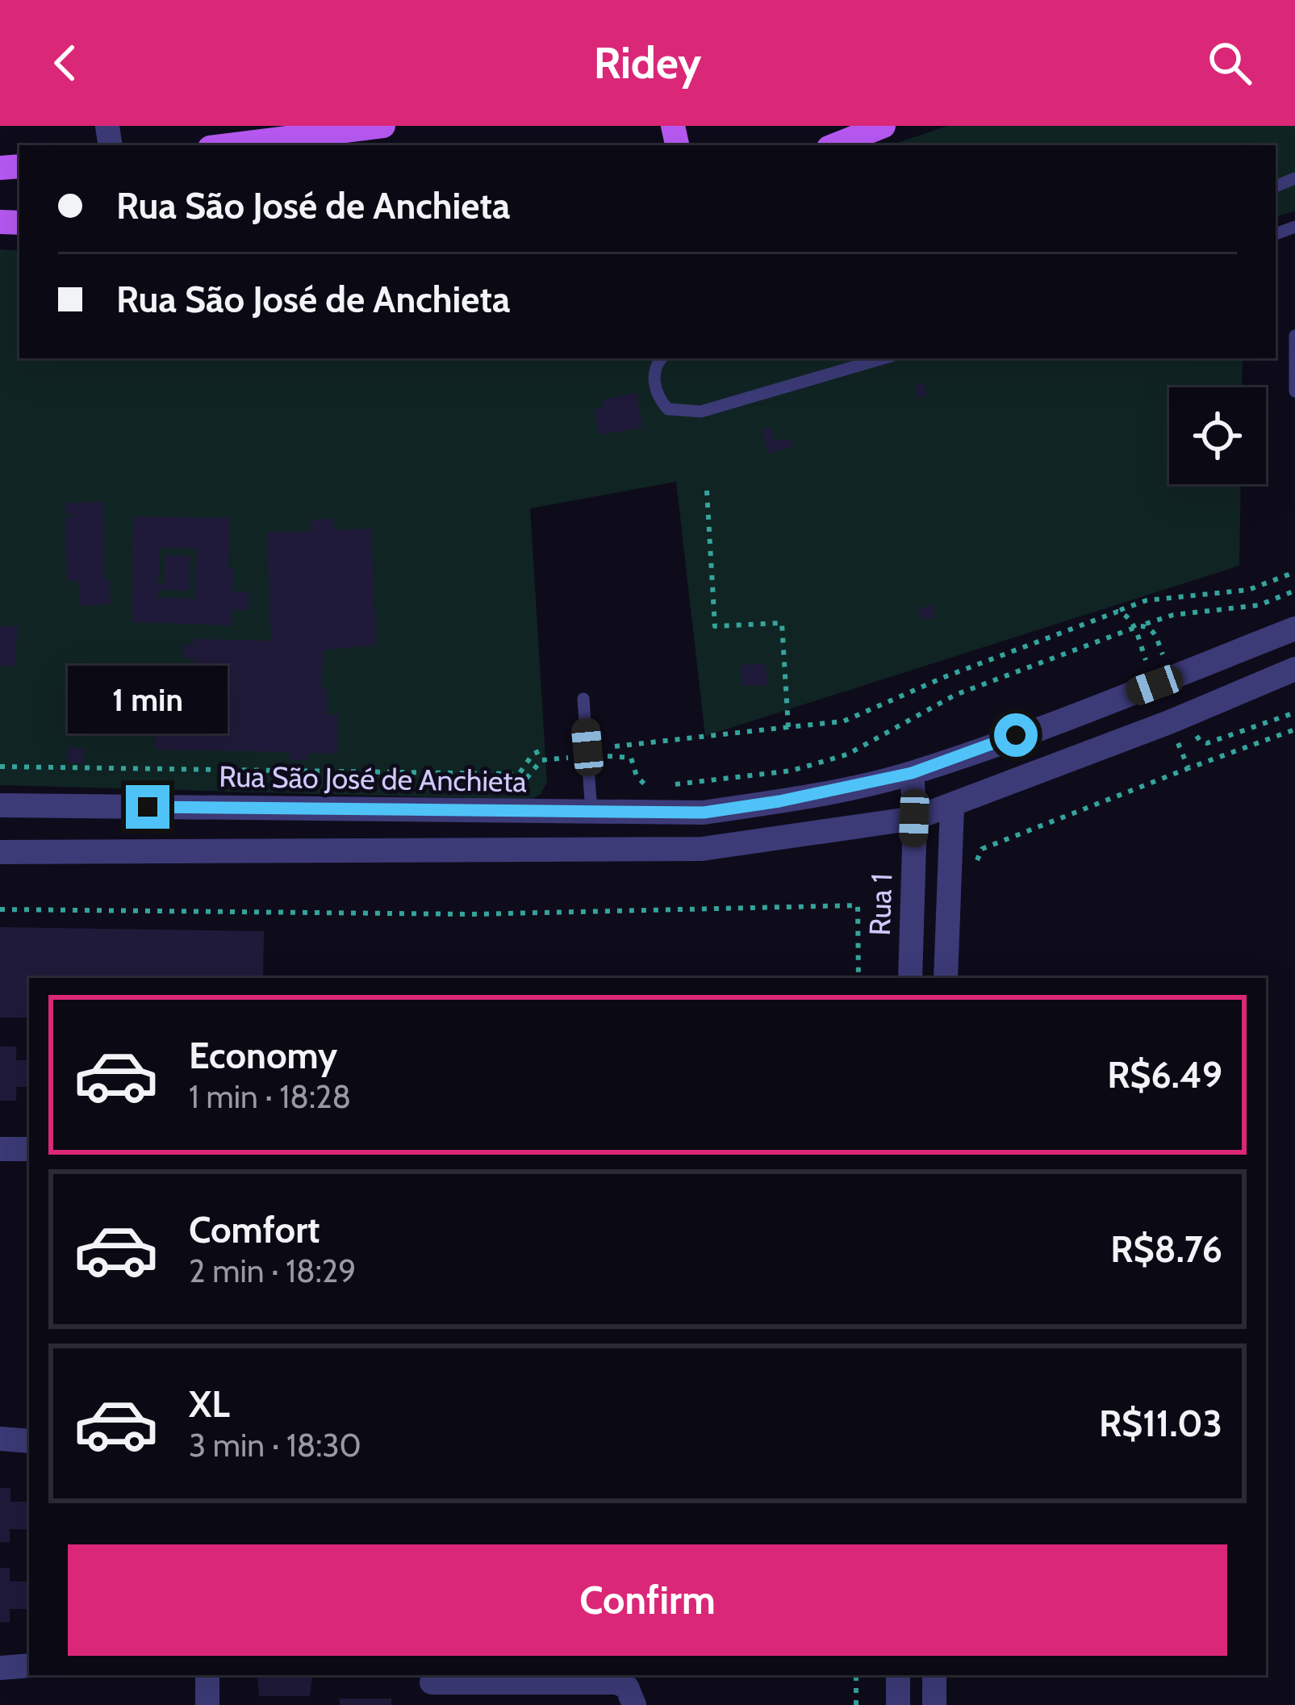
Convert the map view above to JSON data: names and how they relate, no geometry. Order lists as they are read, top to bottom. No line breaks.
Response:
{"streets":{"street":["Rua São José de Anchieta","Rua 1"]},"crossings":[["Rua São José de Anchieta","Rua 1"]],"page":{"header":"Ridey","banner":["Rua São José de Anchieta","Rua São José de Anchieta"],"bubble":"1 min","list":[{"name":"Economy","note":"1 min · 18:28","value":"R$6.49"},{"name":"Comfort","note":"2 min · 18:29","value":"R$8.76"},{"name":"XL","note":"3 min · 18:30","value":"R$11.03"}],"buttons":"Confirm"}}
